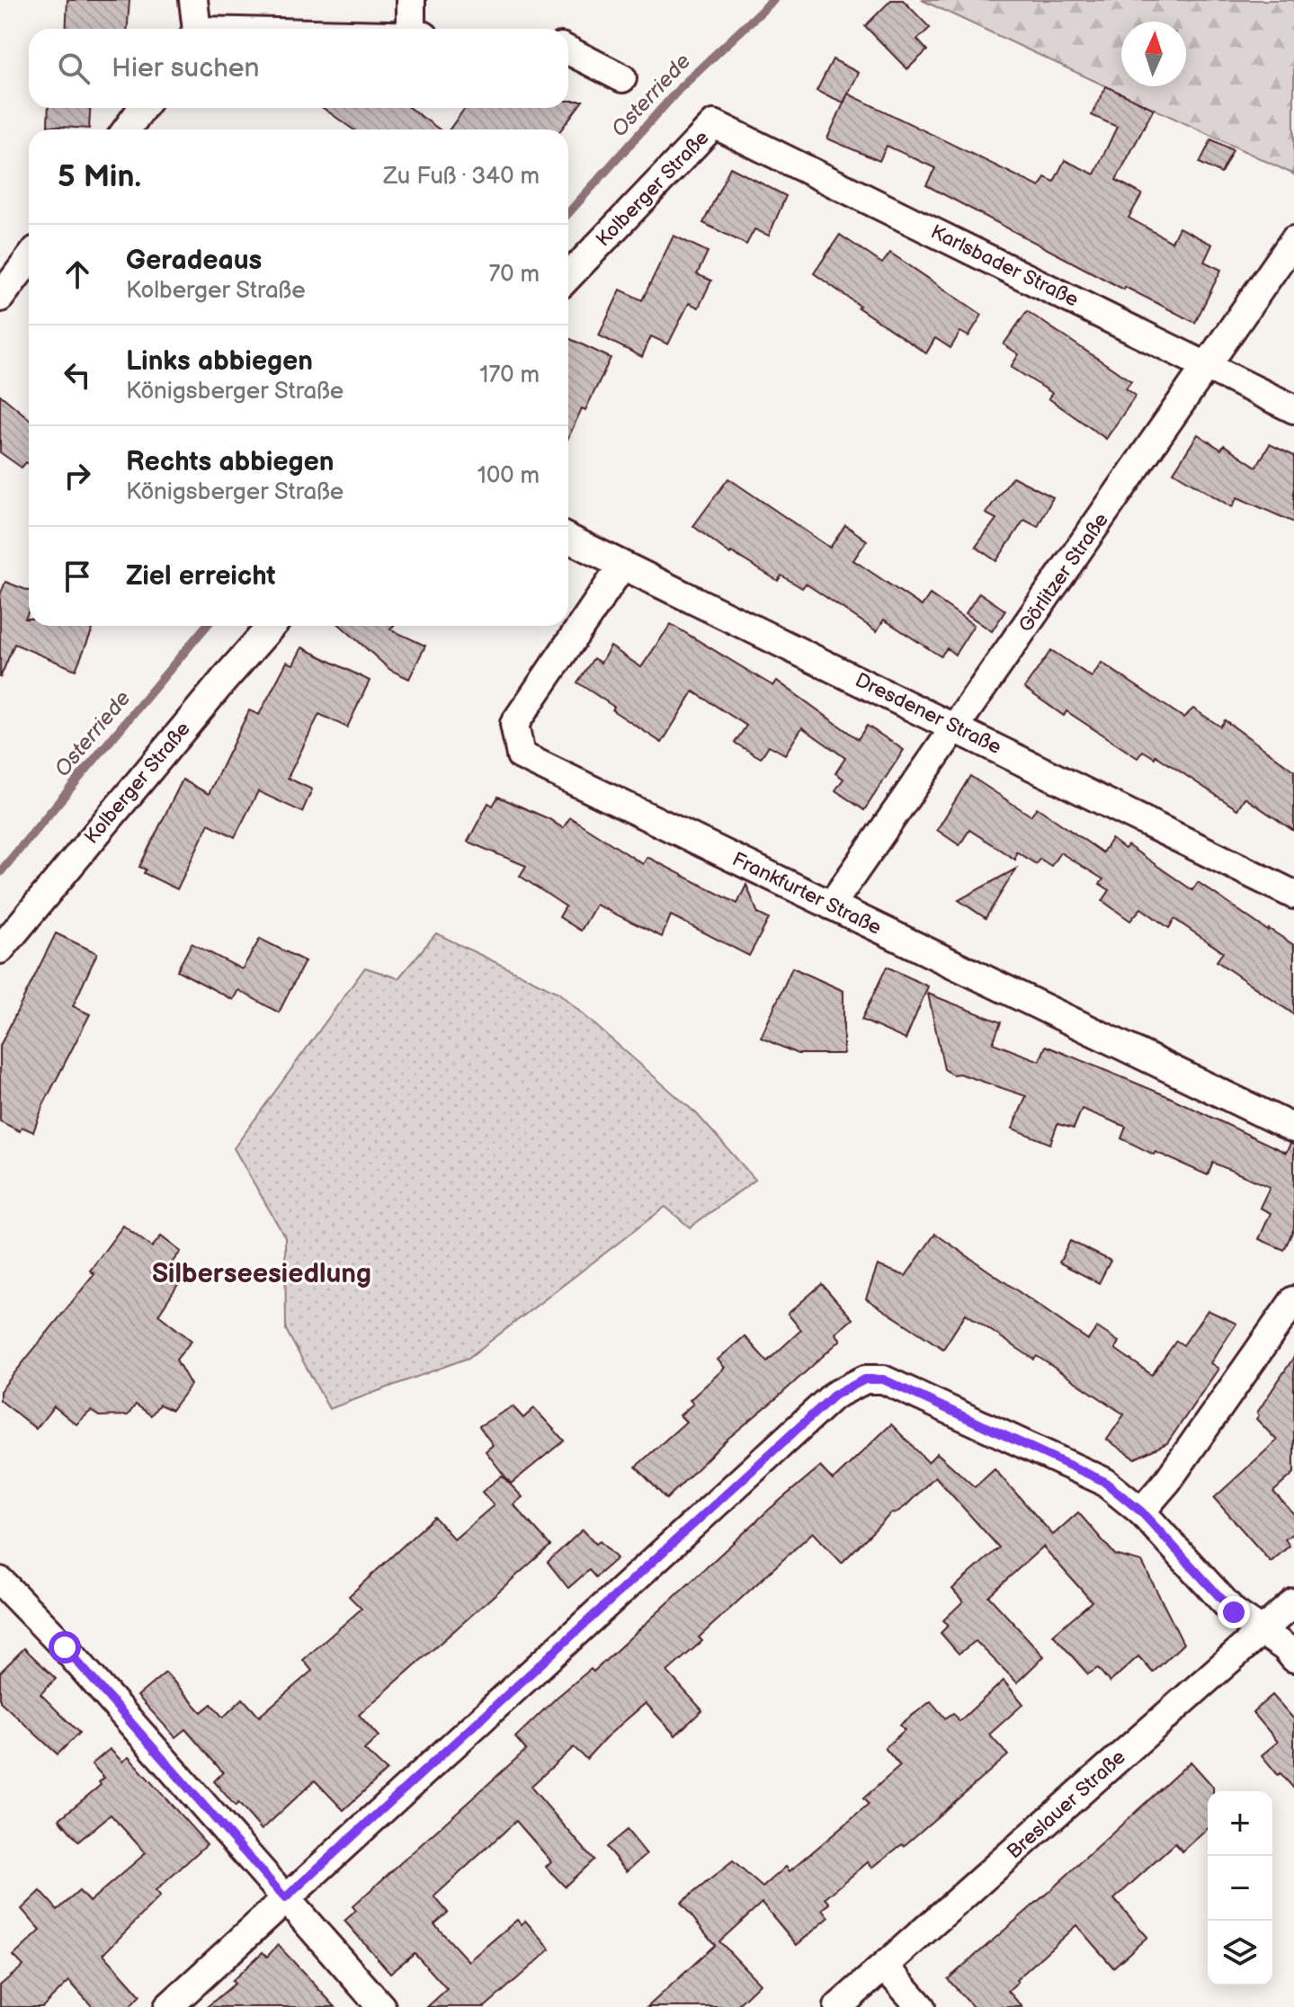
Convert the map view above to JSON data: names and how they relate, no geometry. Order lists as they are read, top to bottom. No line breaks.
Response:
{"streets":{"street":["Kolberger Straße","Karlsbader Straße","Görlitzer Straße","Dresdener Straße","Frankfurter Straße","Breslauer Straße"]},"crossings":[["Kolberger Straße","Karlsbader Straße"],["Karlsbader Straße","Görlitzer Straße"],["Görlitzer Straße","Dresdener Straße"],["Görlitzer Straße","Frankfurter Straße"],["Dresdener Straße","Frankfurter Straße"]],"districts":["Silberseesiedlung"],"water":["Osterriede"],"north":"top","page":{"search":"Hier suchen","heading":["5 Min.","Zu Fuß · 340 m"],"list":[["Geradeaus","Kolberger Straße","70 m"],["Links abbiegen","Königsberger Straße","170 m"],["Rechts abbiegen","Königsberger Straße","100 m"],"Ziel erreicht"],"map_buttons":["+","−"]}}
